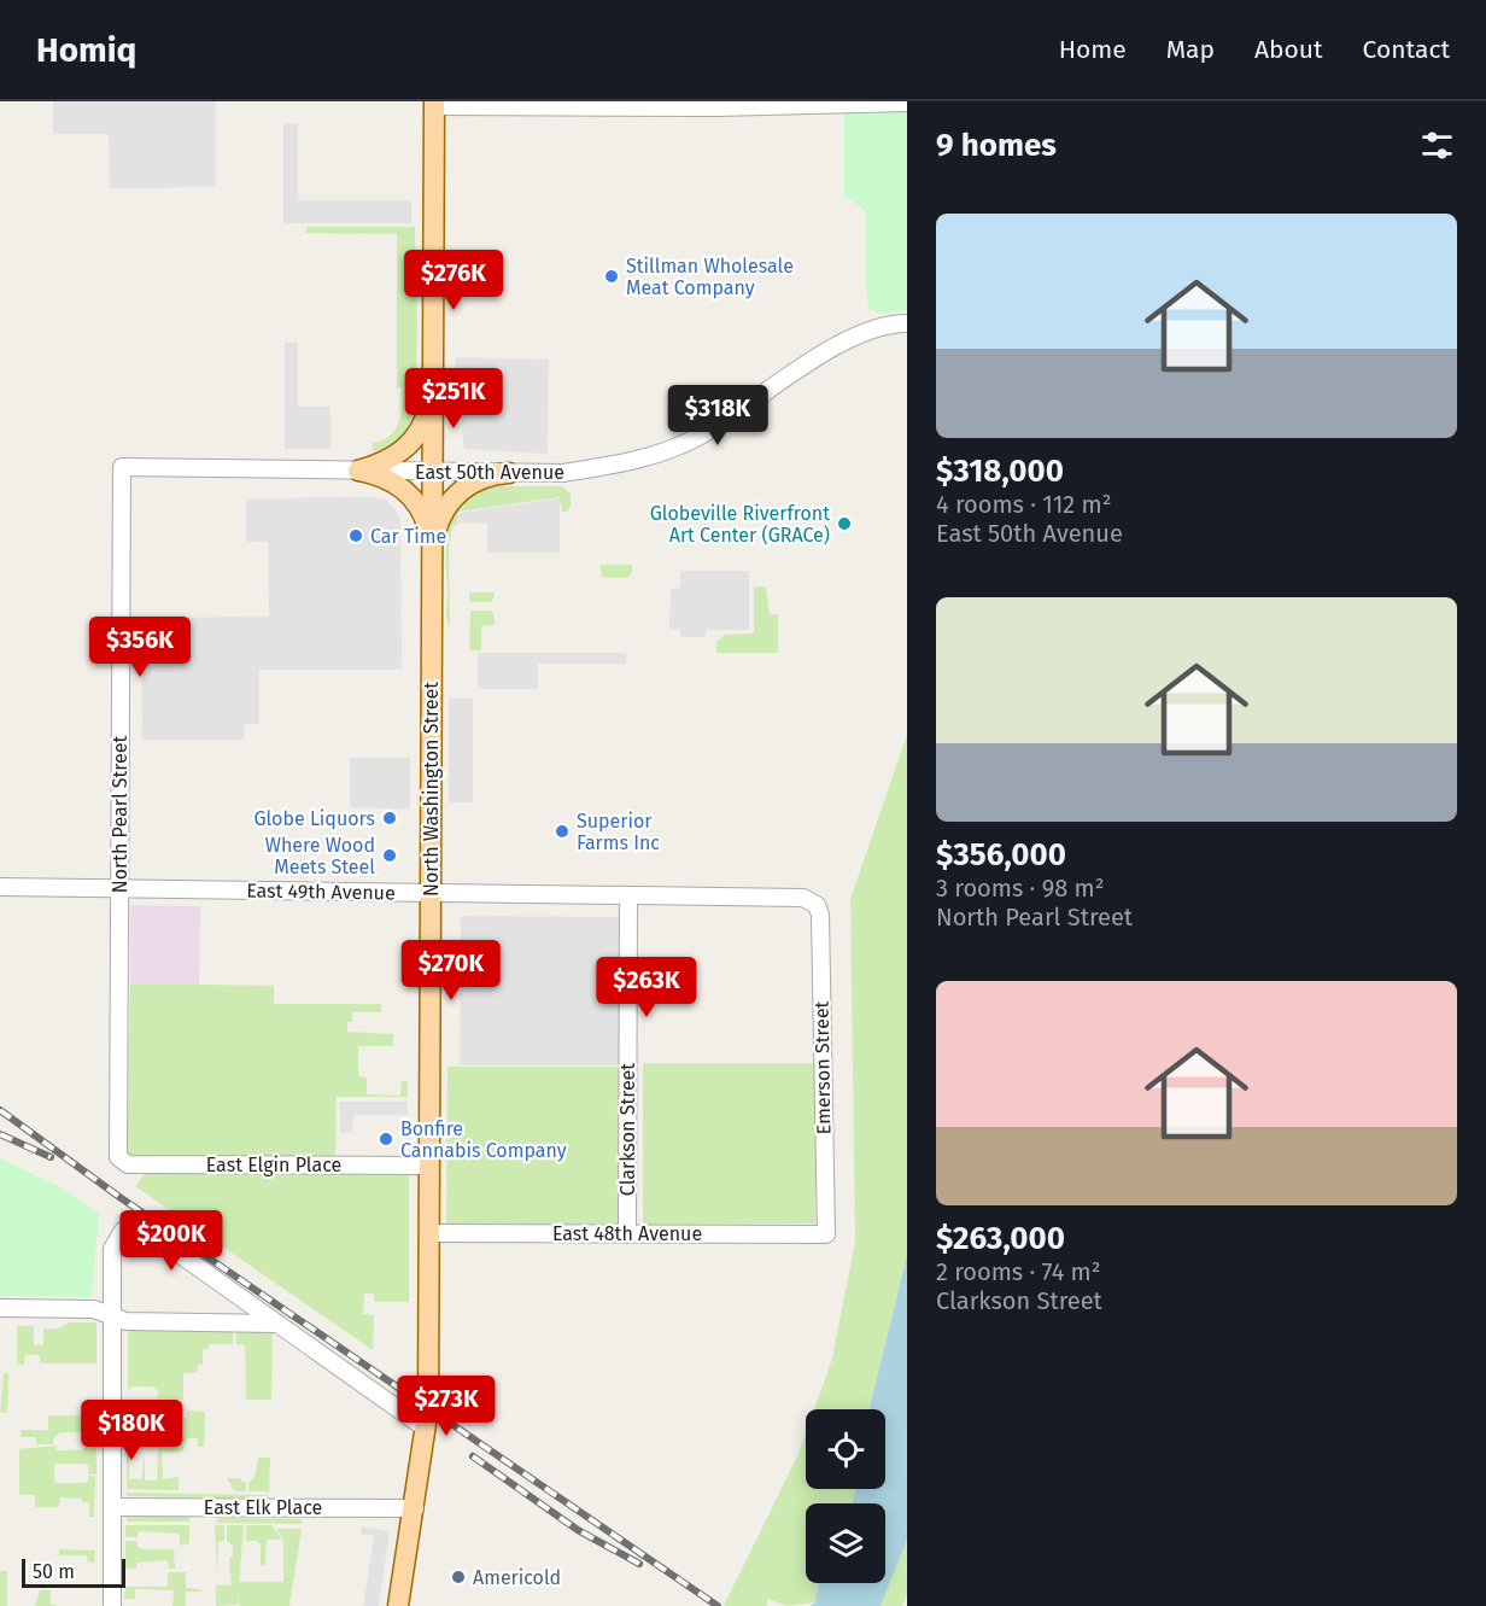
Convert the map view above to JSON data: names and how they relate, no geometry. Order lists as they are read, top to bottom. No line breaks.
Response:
{"streets":{"main road":["North Washington Street"],"street":["East 50th Avenue","North Pearl Street","East 49th Avenue","Emerson Street","Clarkson Street","East Elgin Place","East 48th Avenue","East Elk Place"]},"crossings":[["East 50th Avenue","North Washington Street"],["East 50th Avenue","North Pearl Street"],["North Washington Street","East 49th Avenue"],["North Washington Street","East Elgin Place"],["North Washington Street","East 48th Avenue"],["North Washington Street","East Elk Place"],["North Pearl Street","East 49th Avenue"],["North Pearl Street","East Elgin Place"],["East 49th Avenue","Emerson Street"],["East 49th Avenue","Clarkson Street"],["Emerson Street","East 48th Avenue"],["Clarkson Street","East 48th Avenue"]],"places":["Stillman Wholesale Meat Company","Globeville Riverfront Art Center (GRACe)","Car Time","Globe Liquors","Superior Farms Inc","Where Wood Meets Steel","Bonfire Cannabis Company","Americold"],"scale_bar":"50 m","page":{"header":"Homiq","nav":["Home","Map","About","Contact"],"heading":"9 homes","list":[{"name":"$318,000","note":"4 rooms · 112 m² · East 50th Avenue"},{"name":"$356,000","note":"3 rooms · 98 m² · North Pearl Street"},{"name":"$263,000","note":"2 rooms · 74 m² · Clarkson Street"}],"price":["$276K","$251K","$318K","$356K","$270K","$263K","$200K","$273K","$180K"],"scale":"50 m"}}
